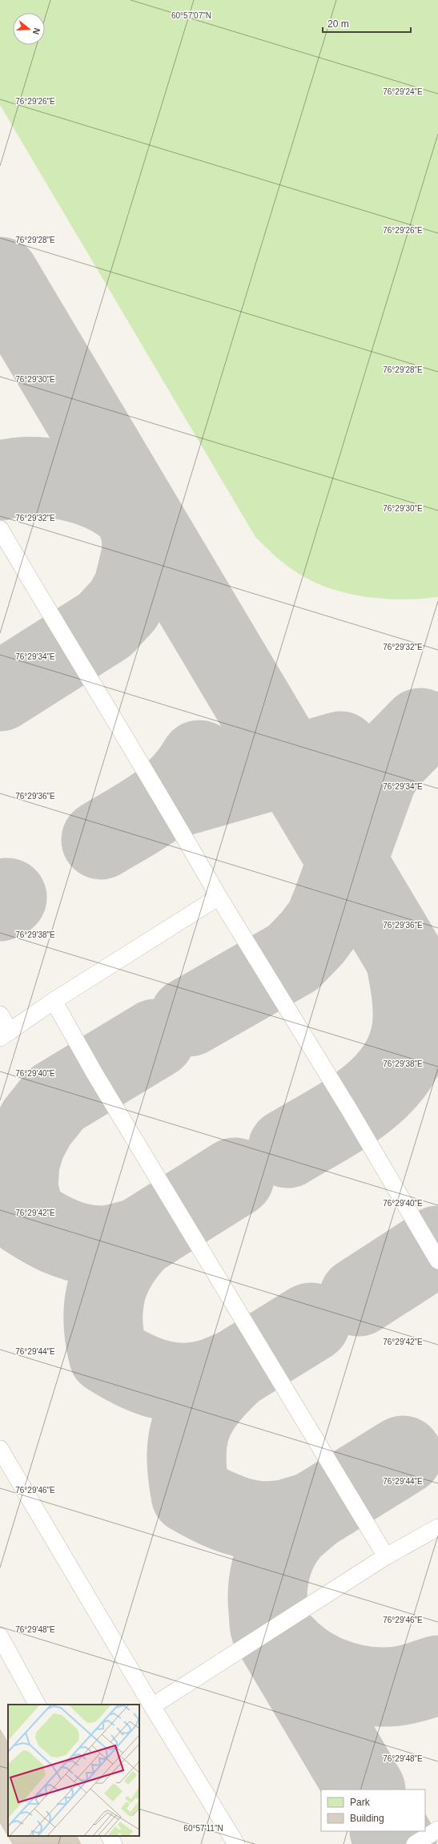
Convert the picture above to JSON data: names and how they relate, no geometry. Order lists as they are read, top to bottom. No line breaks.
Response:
{"legend":["Park","Building"],"scale_bar":"20 m","north":"right","coordinates":["60°57'07\"N","76°29'24\"E","76°29'26\"E","76°29'28\"E","76°29'30\"E","76°29'32\"E","76°29'34\"E","76°29'36\"E","76°29'38\"E","76°29'40\"E","76°29'42\"E","76°29'44\"E","76°29'46\"E","76°29'48\"E","60°57'11\"N"]}
